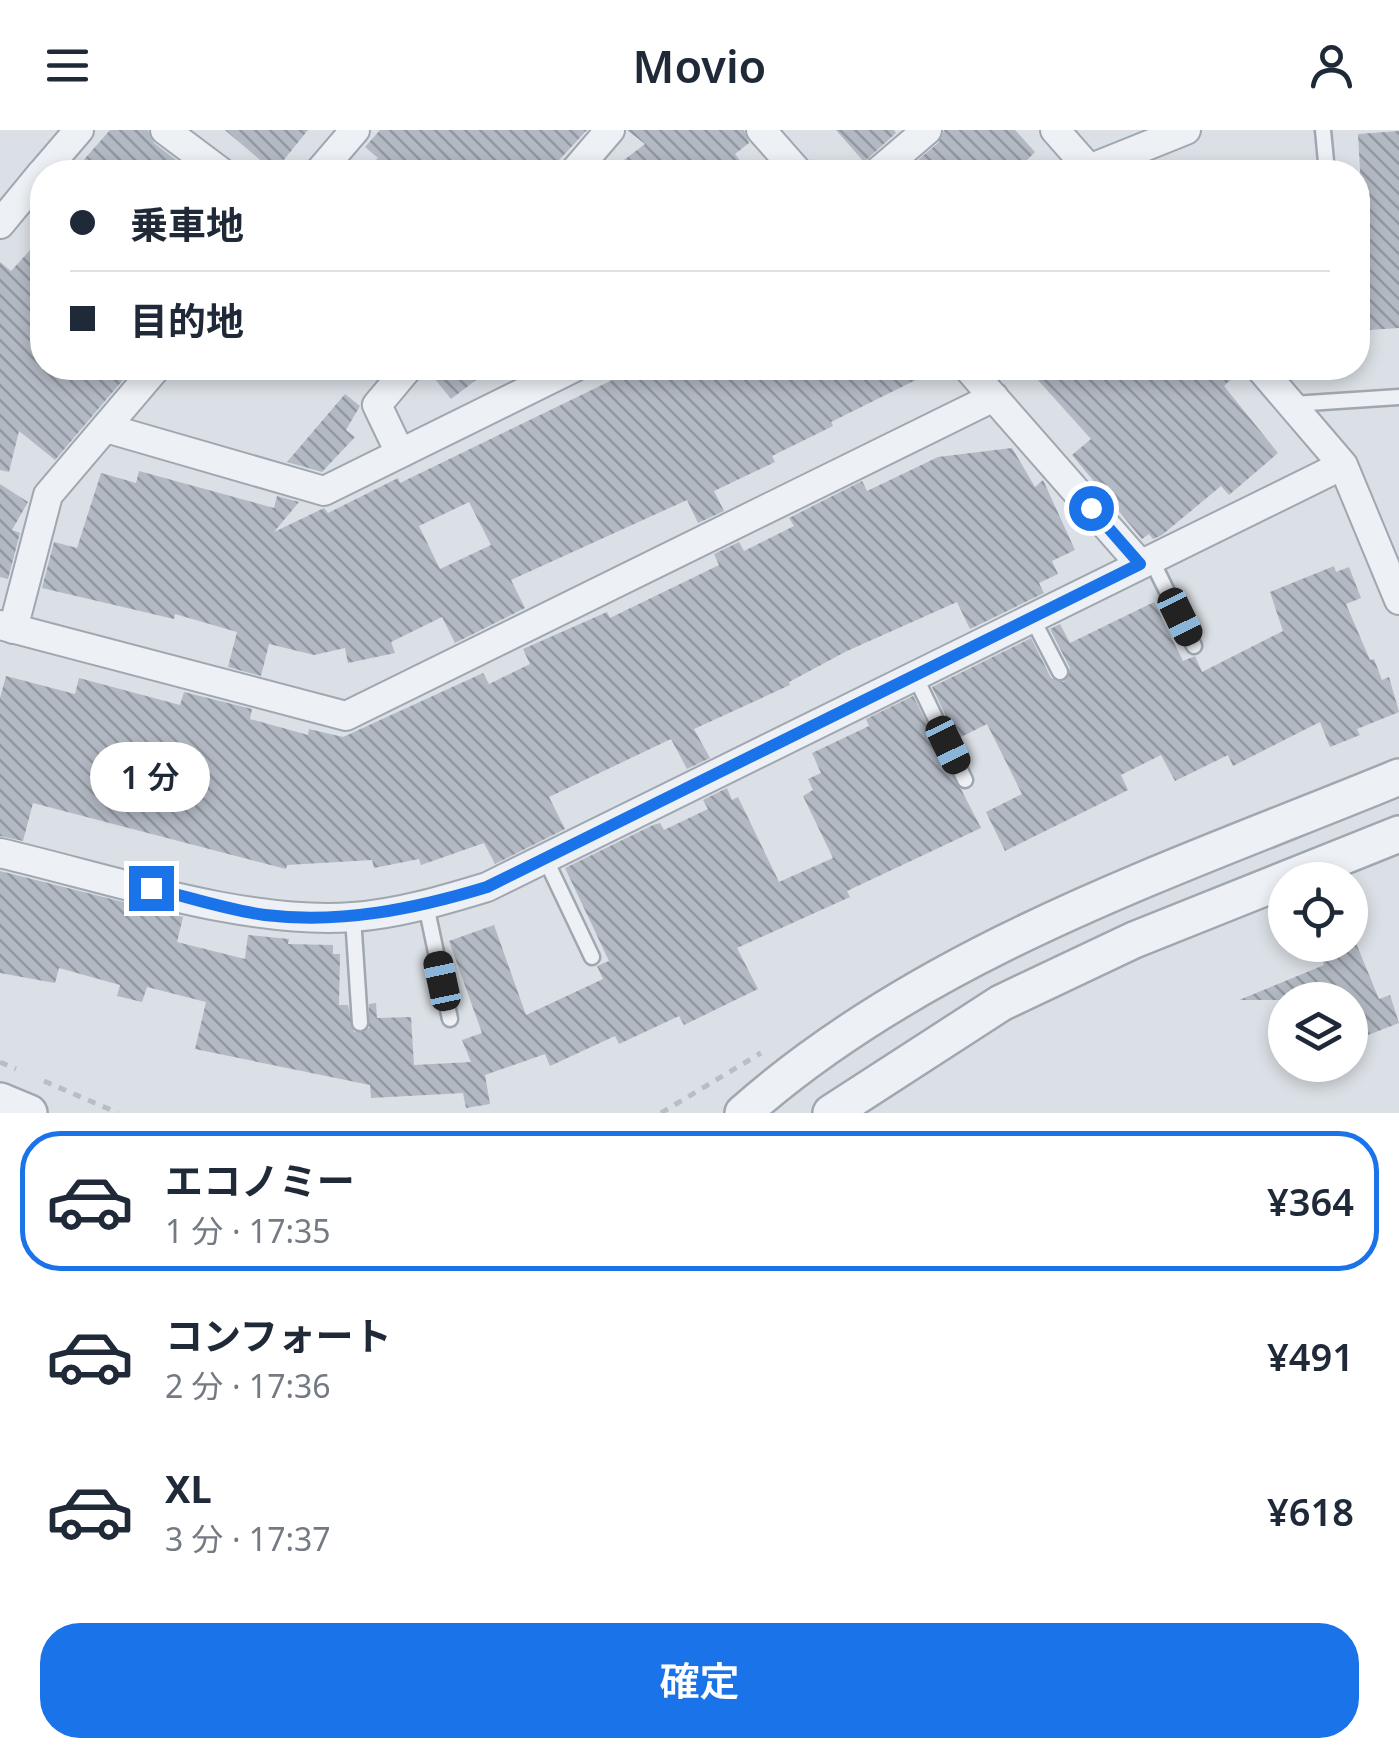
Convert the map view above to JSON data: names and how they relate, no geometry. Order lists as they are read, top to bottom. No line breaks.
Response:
{"page":{"header":"Movio","banner":["乗車地","目的地"],"bubble":"1 分","list":[{"name":"エコノミー","note":"1 分 · 17:35","value":"¥364"},{"name":"コンフォート","note":"2 分 · 17:36","value":"¥491"},{"name":"XL","note":"3 分 · 17:37","value":"¥618"}],"buttons":"確定"}}
